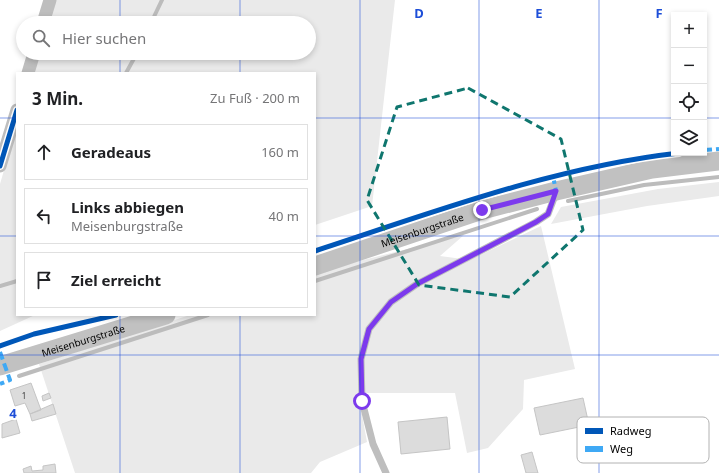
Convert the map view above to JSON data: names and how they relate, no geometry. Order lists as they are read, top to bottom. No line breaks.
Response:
{"streets":{"main road":["Meisenburgstraße"]},"house_numbers":["1"],"legend":["Radweg","Weg"],"page":{"map_buttons":["+","−"],"search":"Hier suchen","heading":["3 Min.","Zu Fuß · 200 m"],"list":[["Geradeaus","160 m"],["Links abbiegen","Meisenburgstraße","40 m"],"Ziel erreicht"]},"grid":{"columns":["D","E","F"],"rows":["4"]}}
